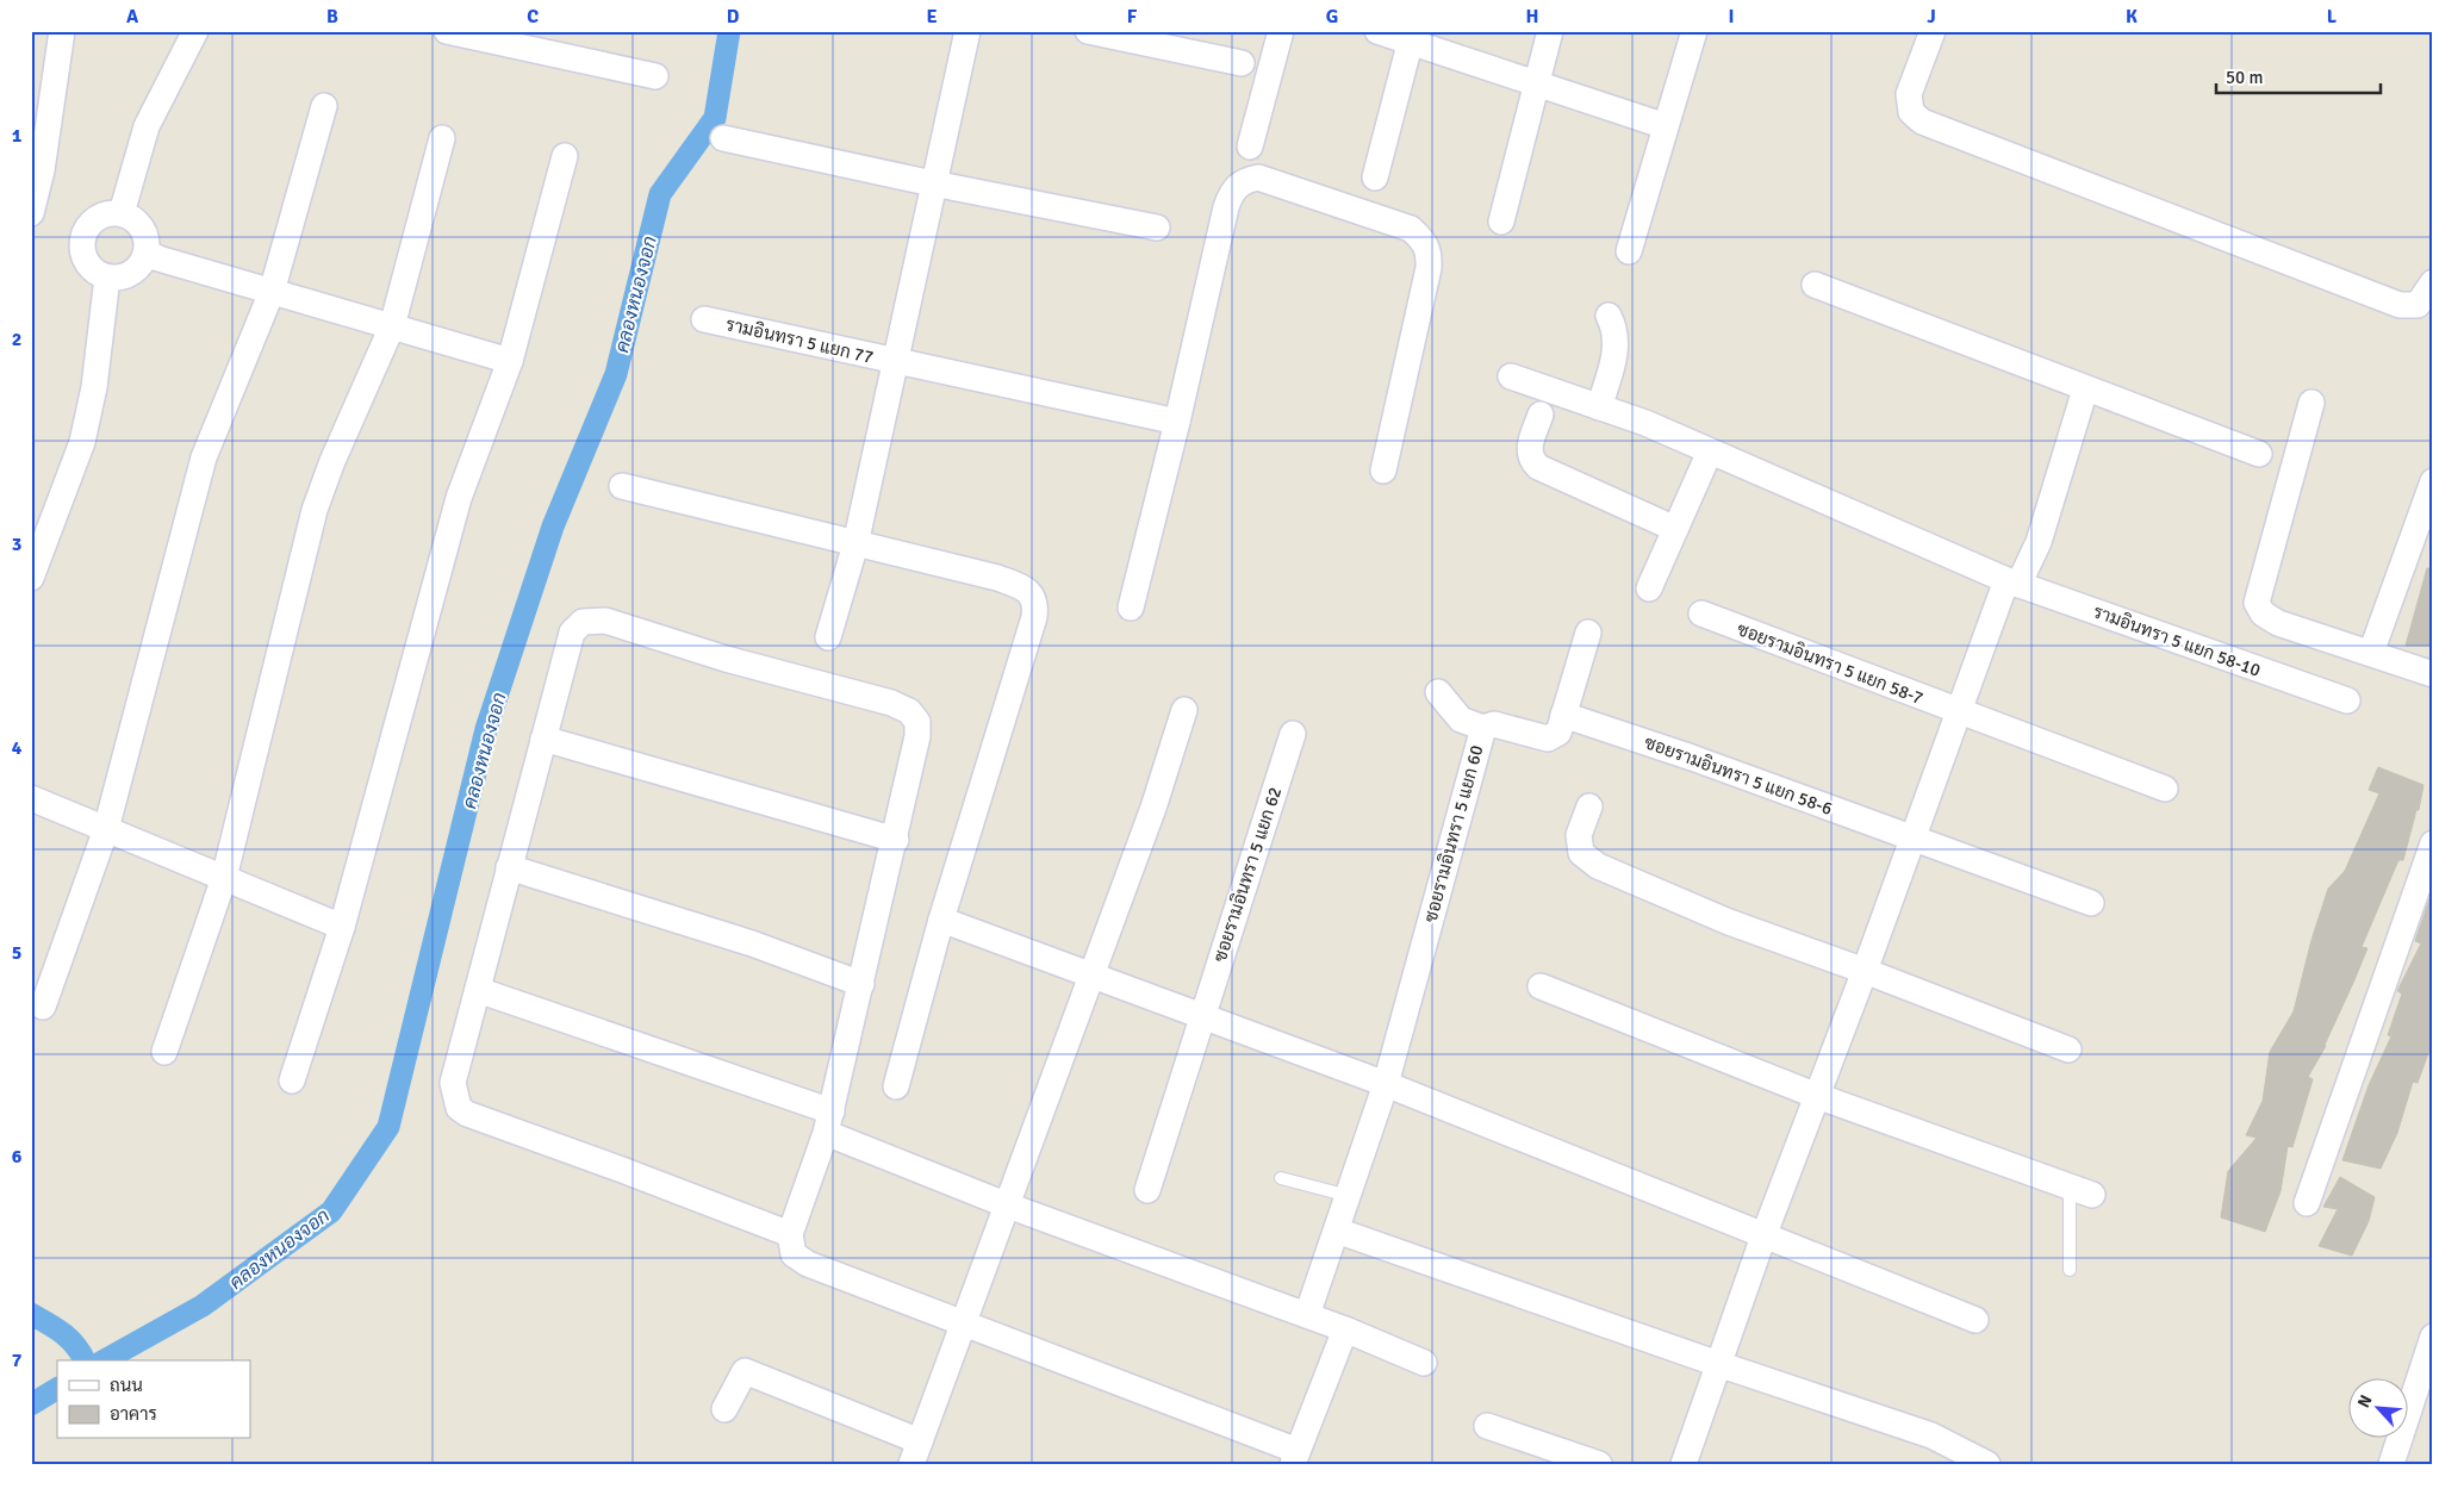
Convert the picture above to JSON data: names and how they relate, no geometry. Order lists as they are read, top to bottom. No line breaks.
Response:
{"streets":{"street":["รามอินทรา 5 แยก 77","รามอินทรา 5 แยก 58-10","ซอยรามอินทรา 5 แยก 58-7","ซอยรามอินทรา 5 แยก 58-6","ซอยรามอินทรา 5 แยก 60","ซอยรามอินทรา 5 แยก 62"]},"crossings":[["ซอยรามอินทรา 5 แยก 58-6","ซอยรามอินทรา 5 แยก 60"]],"water":["คลองหนองจอก"],"legend":["ถนน","อาคาร"],"scale_bar":"50 m","north":"top left","grid":{"columns":["A","B","C","D","E","F","G","H","I","J","K","L"],"rows":["1","2","3","4","5","6","7"]}}
